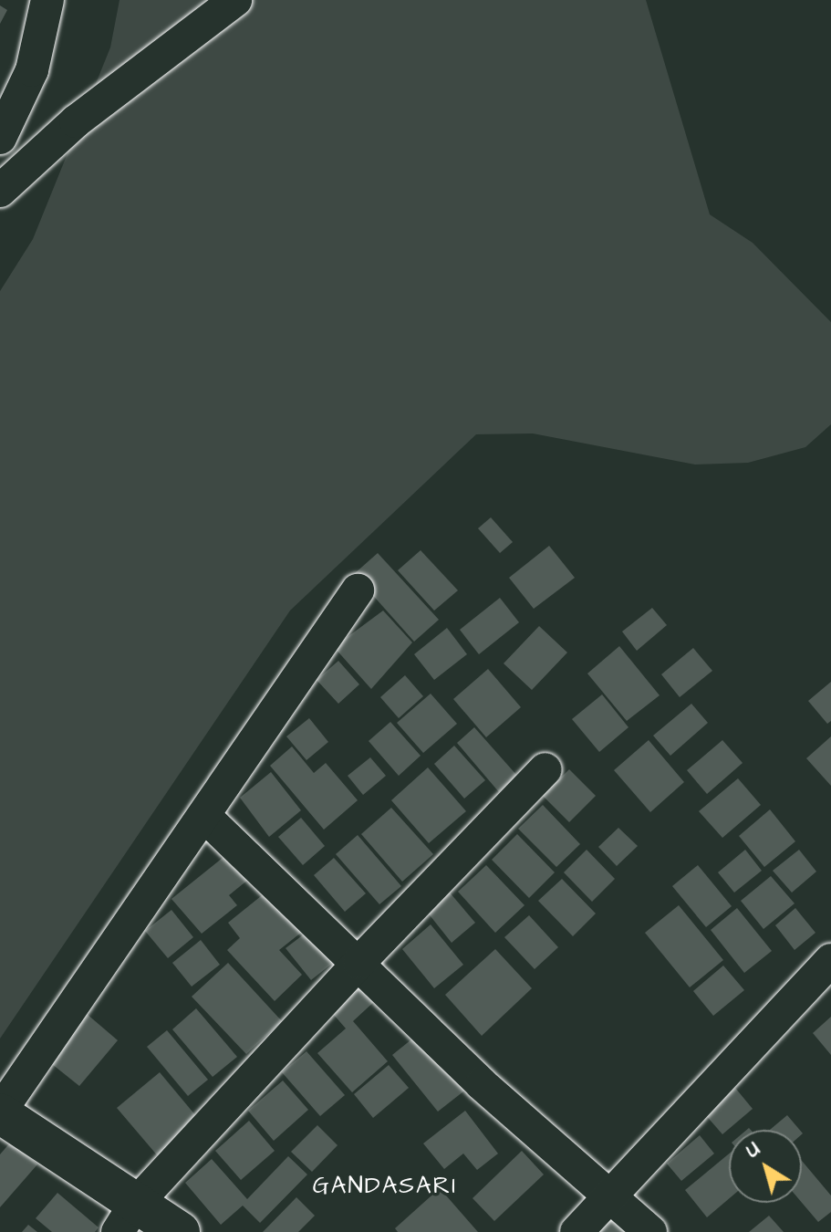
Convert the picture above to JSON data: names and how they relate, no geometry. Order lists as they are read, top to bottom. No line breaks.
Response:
{"districts":["GANDASARI"],"north":"top left"}
